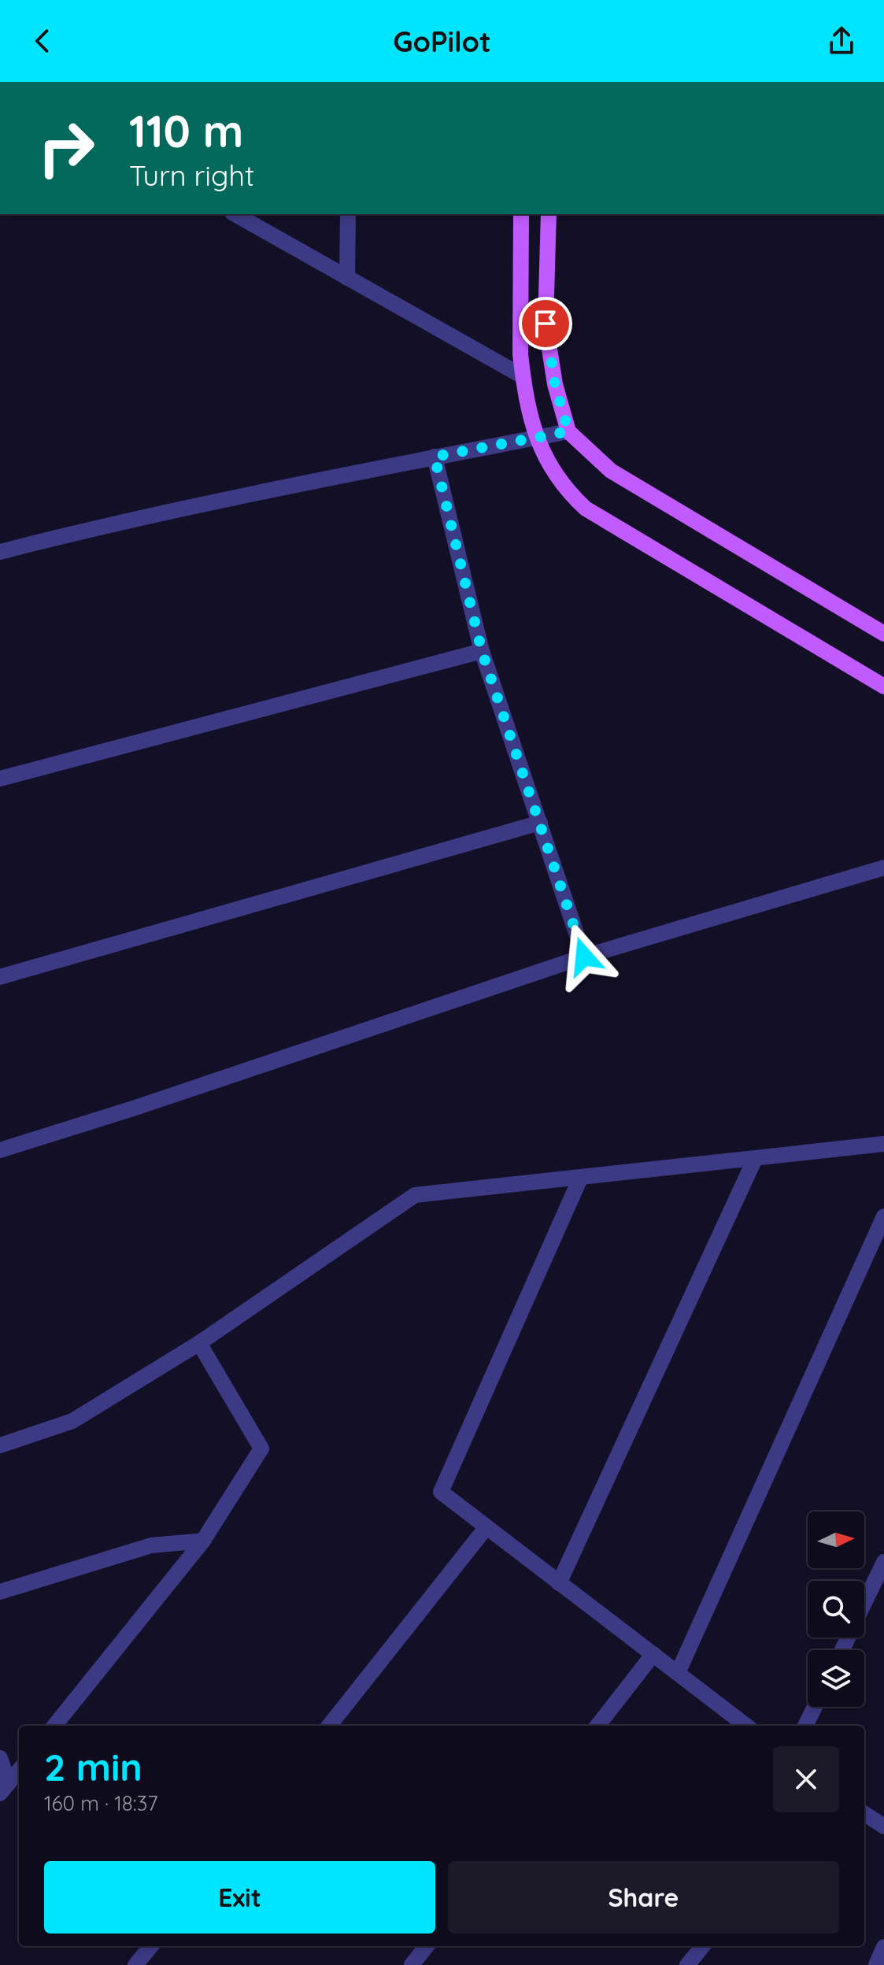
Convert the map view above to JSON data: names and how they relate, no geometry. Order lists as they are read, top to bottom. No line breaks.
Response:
{"north":"right","page":{"header":"GoPilot","turn":["110 m","Turn right"],"heading":["2 min","160 m · 18:37"],"buttons":["Exit","Share"]}}
